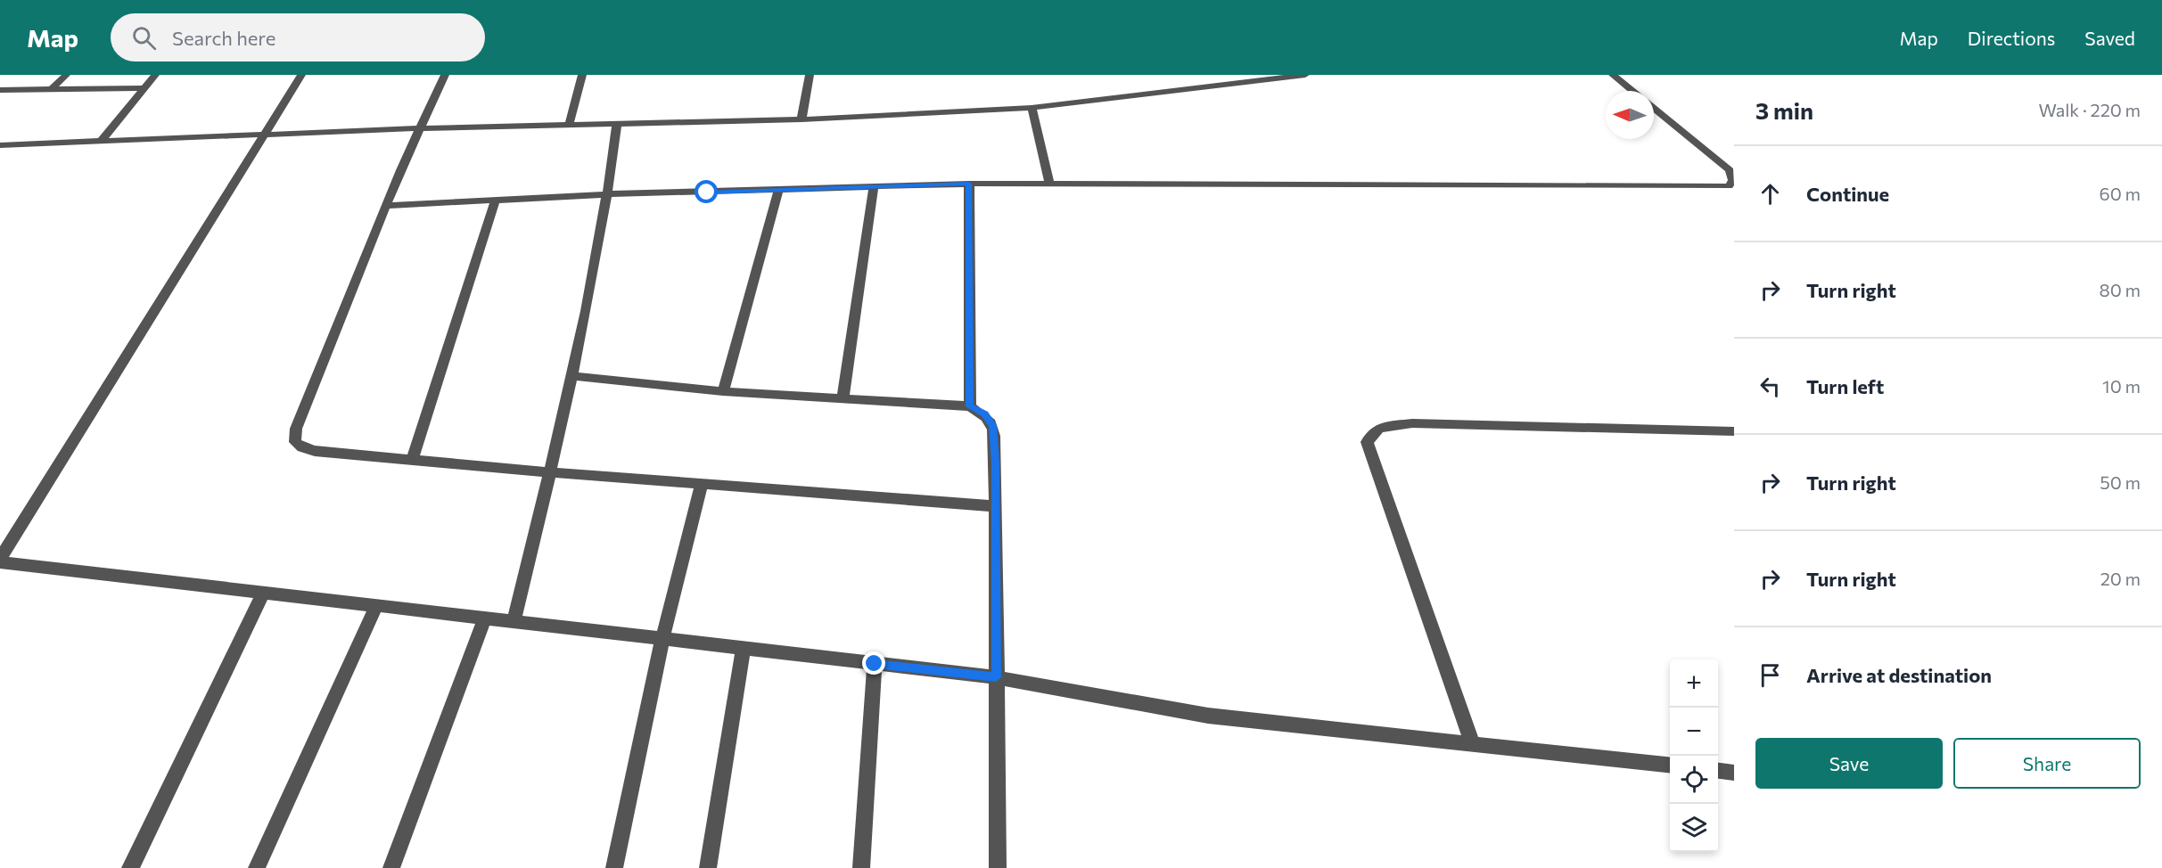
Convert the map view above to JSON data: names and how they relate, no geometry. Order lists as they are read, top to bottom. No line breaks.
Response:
{"north":"left","page":{"header":"Map","search":"Search here","nav":["Map","Directions","Saved"],"heading":["3 min","Walk · 220 m"],"list":[["Continue","60 m"],["Turn right","80 m"],["Turn left","10 m"],["Turn right","50 m"],["Turn right","20 m"],"Arrive at destination"],"map_buttons":["+","−"],"buttons":["Save","Share"]}}
